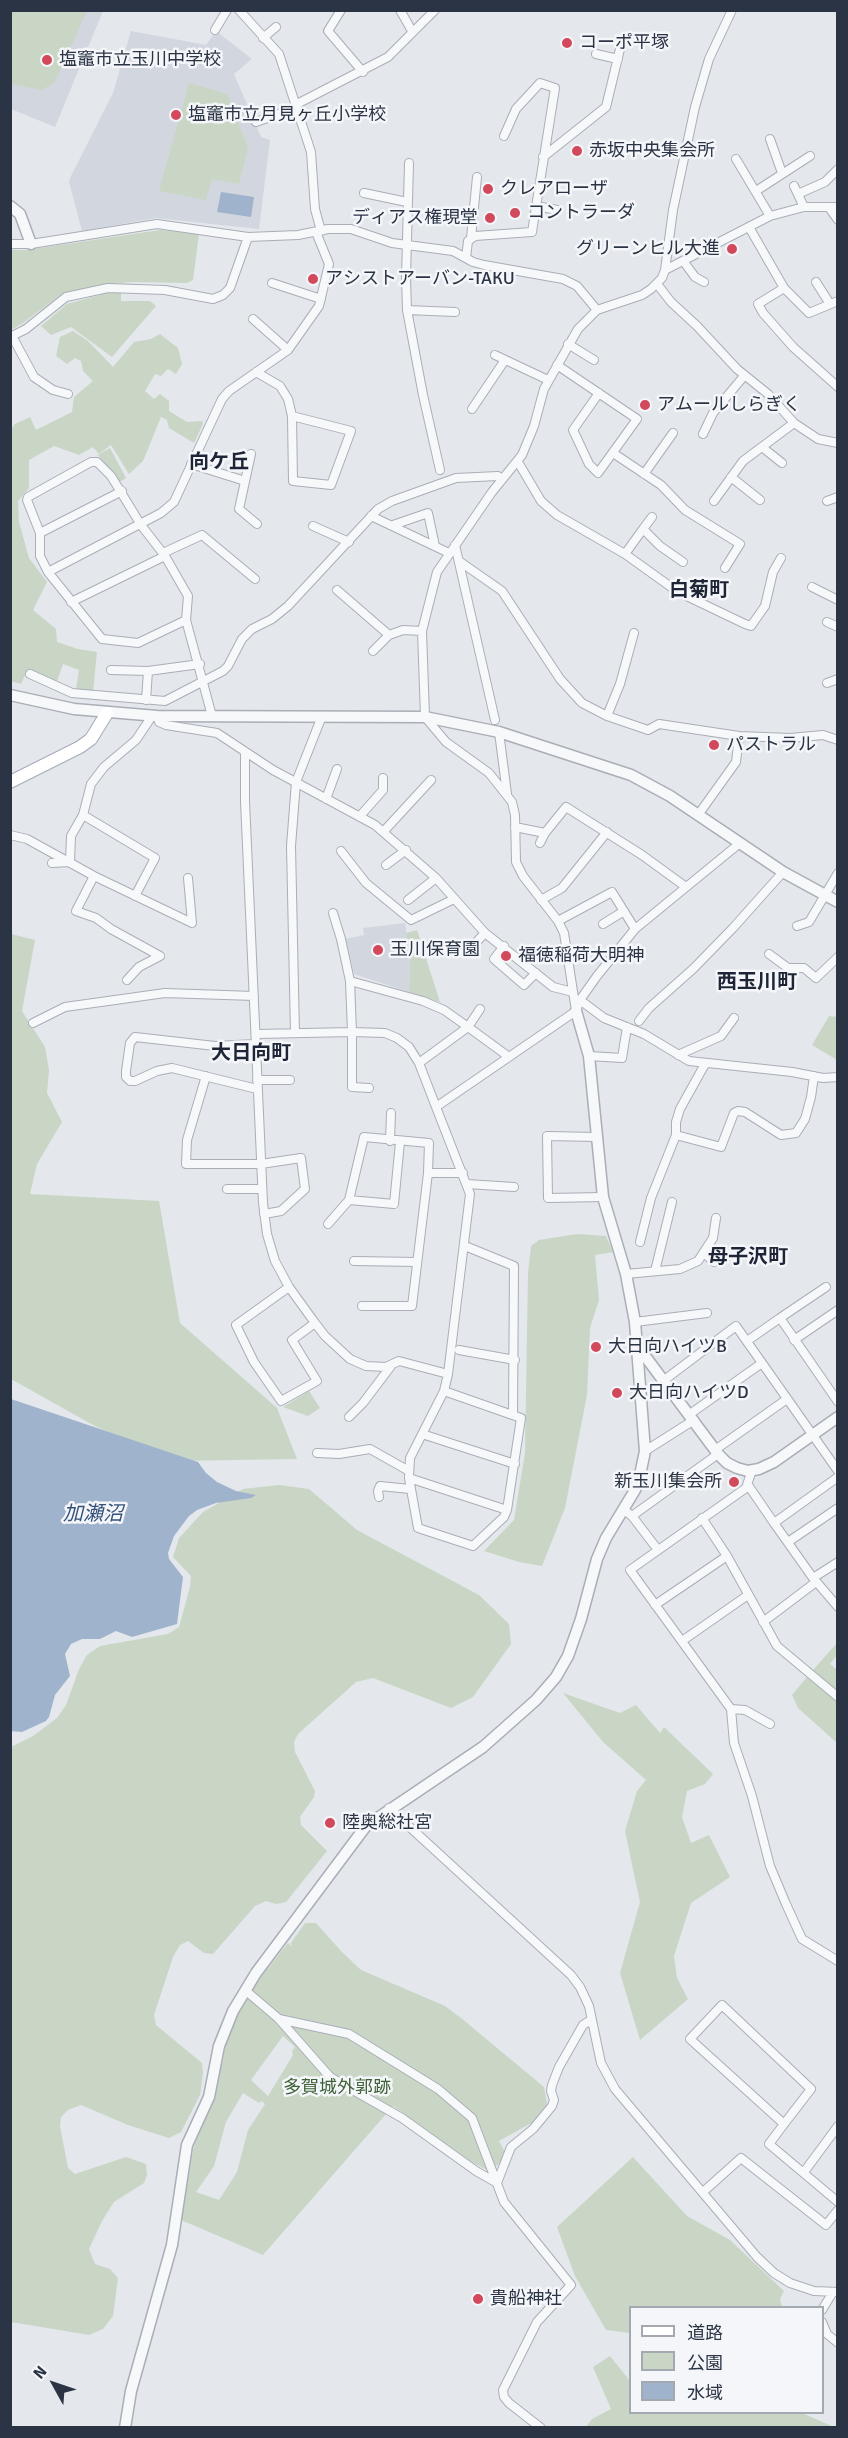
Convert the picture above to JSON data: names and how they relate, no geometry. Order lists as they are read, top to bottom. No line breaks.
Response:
{"districts":["向ケ丘","白菊町","西玉川町","大日向町","母子沢町"],"water":["加瀬沼"],"parks":["多賀城外郭跡"],"places":["コーポ平塚","塩竈市立玉川中学校","塩竈市立月見ヶ丘小学校","赤坂中央集会所","クレアローザ","コントラーダ","ディアス権現堂","グリーンヒル大進","アシストアーバン-TAKU","アムールしらぎく","パストラル","玉川保育園","福徳稲荷大明神","大日向ハイツB","大日向ハイツD","新玉川集会所","陸奥総社宮","貴船神社"],"legend":["道路","公園","水域"],"north":"top left"}
